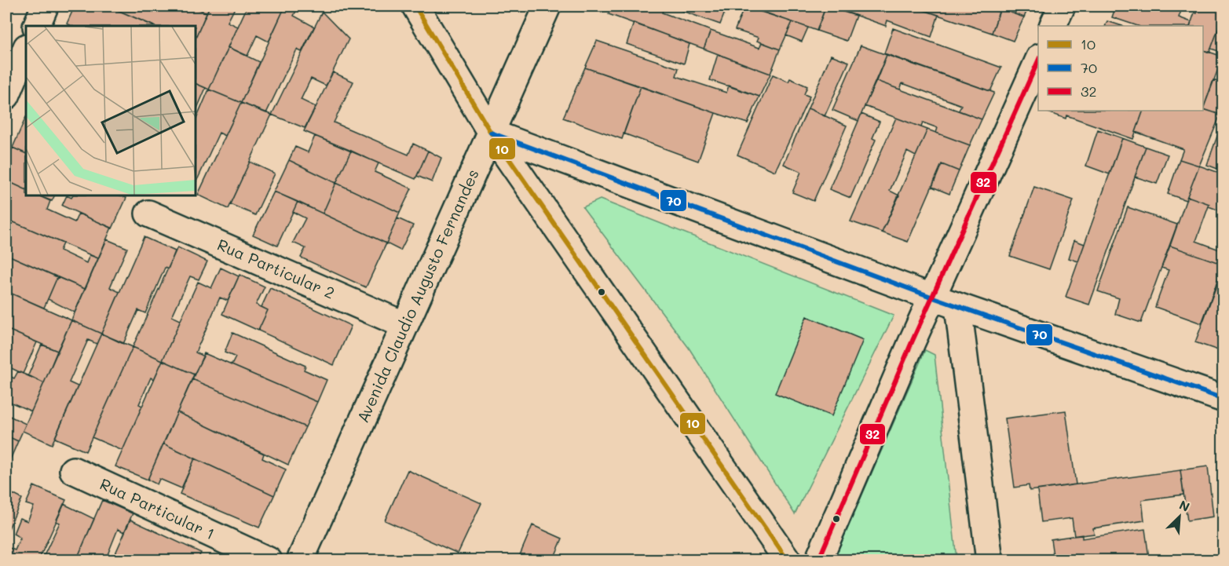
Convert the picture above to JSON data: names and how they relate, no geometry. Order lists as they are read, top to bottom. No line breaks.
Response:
{"streets":{"street":["Rua Particular 2","Avenida Claudio Augusto Fernandes","Rua Particular 1"]},"crossings":[["Rua Particular 2","Avenida Claudio Augusto Fernandes"]],"lines":["transit line 10","transit line 32","transit line 70"],"legend":["10","70","32"],"north":"top right"}
